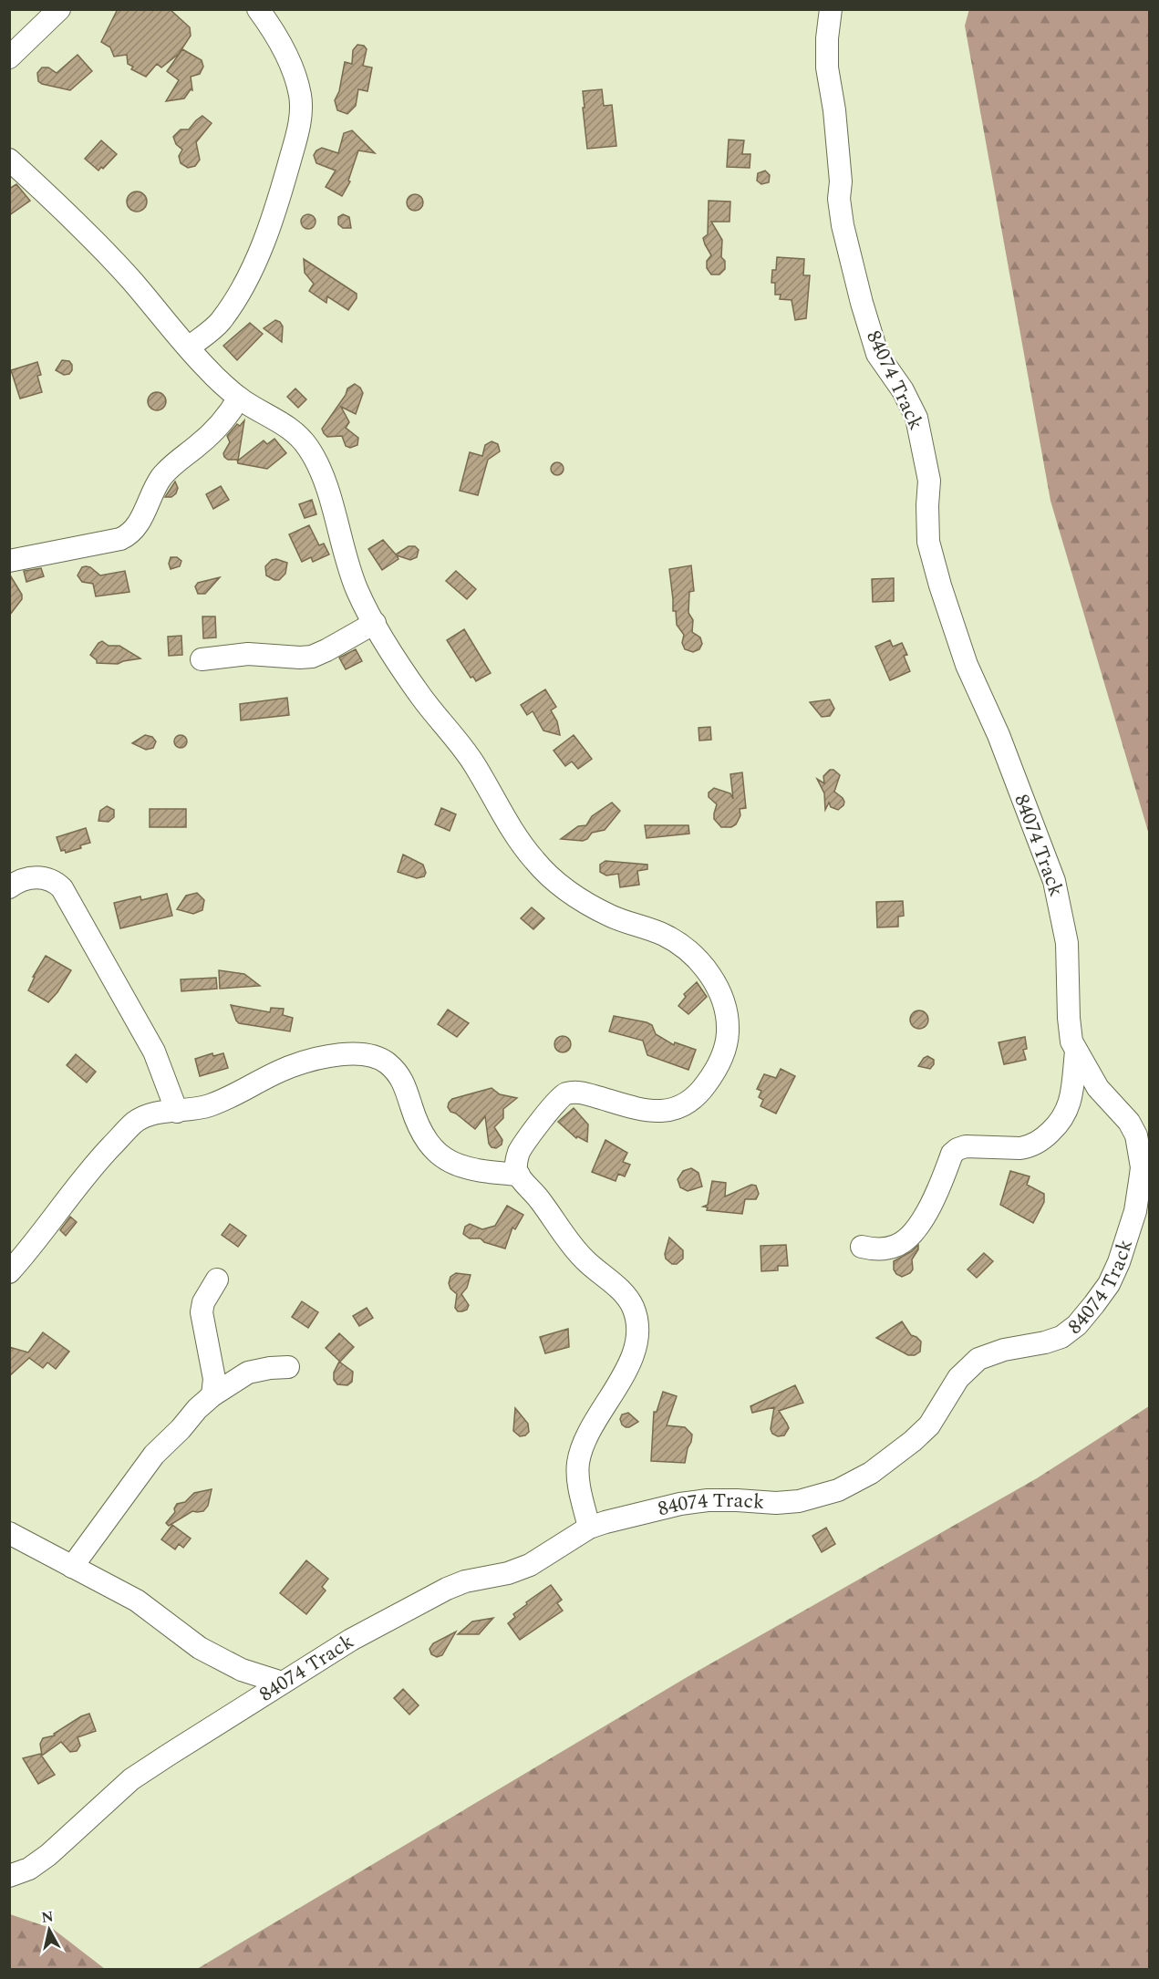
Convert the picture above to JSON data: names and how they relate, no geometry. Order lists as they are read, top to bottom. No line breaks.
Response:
{"streets":{"street":["84074 Track"]},"north":"top"}
